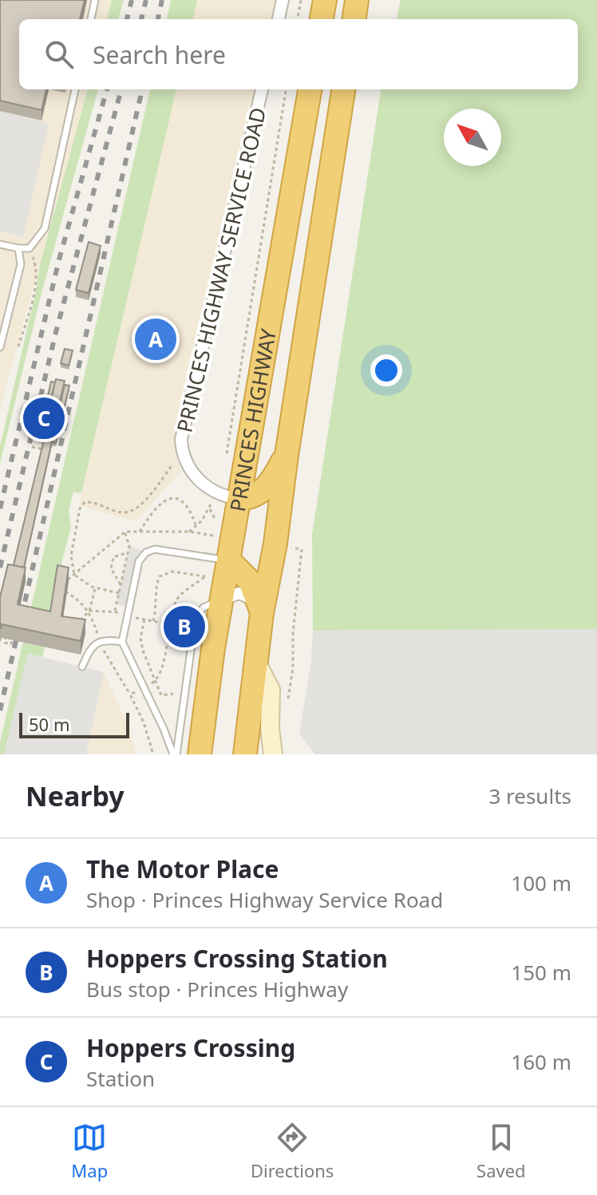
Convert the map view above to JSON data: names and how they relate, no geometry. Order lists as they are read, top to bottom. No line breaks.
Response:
{"streets":{"highway":["PRINCES HIGHWAY"],"street":["PRINCES HIGHWAY SERVICE ROAD"]},"crossings":[["PRINCES HIGHWAY SERVICE ROAD","PRINCES HIGHWAY"]],"scale_bar":"50 m","north":"top left","page":{"search":"Search here","pins":["A","C","B"],"scale":"50 m","heading":["Nearby","3 results"],"list":[{"mark":"A","name":"The Motor Place","note":"Shop · Princes Highway Service Road","value":"100 m"},{"mark":"B","name":"Hoppers Crossing Station","note":"Bus stop · Princes Highway","value":"150 m"},{"mark":"C","name":"Hoppers Crossing","note":"Station","value":"160 m"}],"nav":["Map","Directions","Saved"]}}
